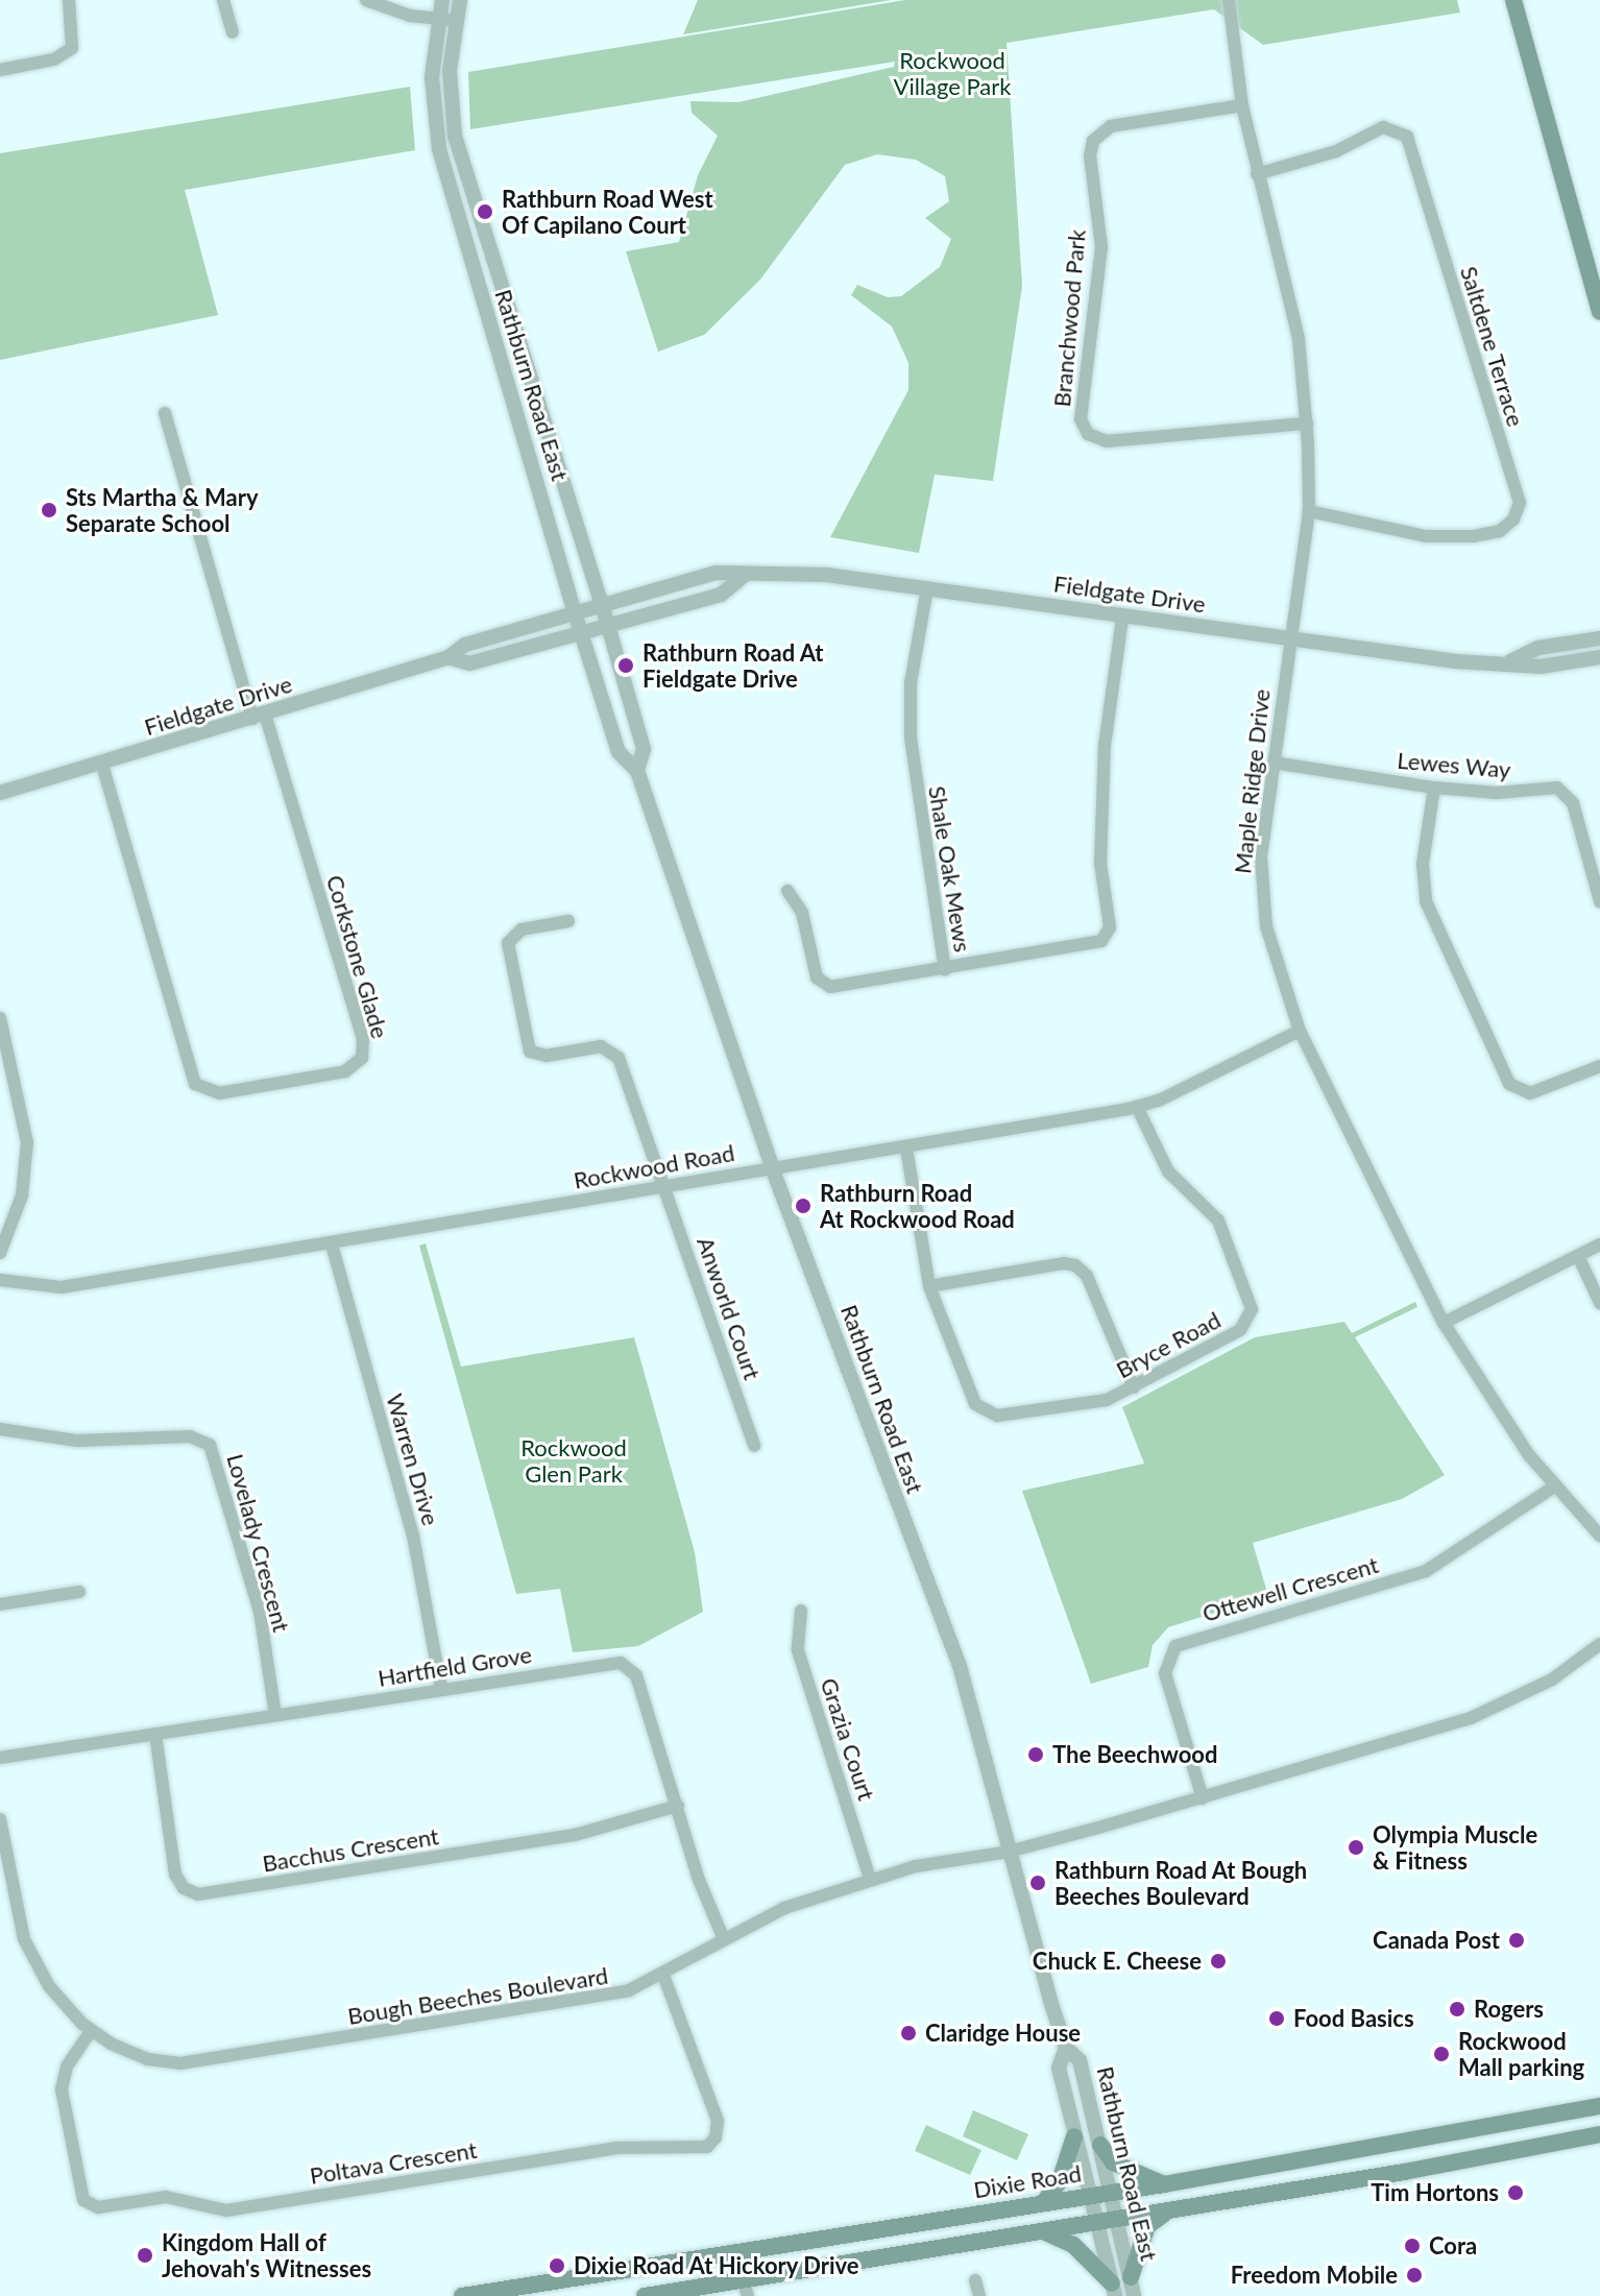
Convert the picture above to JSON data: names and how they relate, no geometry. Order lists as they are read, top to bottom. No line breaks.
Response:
{"streets":{"main road":["Dixie Road"],"street":["Branchwood Park","Saltdene Terrace","Rathburn Road East","Fieldgate Drive","Lewes Way","Maple Ridge Drive","Shale Oak Mews","Corkstone Glade","Rockwood Road","Anworld Court","Bryce Road","Warren Drive","Lovelady Crescent","Ottewell Crescent","Hartfield Grove","Grazia Court","Bacchus Crescent","Bough Beeches Boulevard","Poltava Crescent"]},"crossings":[["Branchwood Park","Maple Ridge Drive"],["Saltdene Terrace","Maple Ridge Drive"],["Rathburn Road East","Fieldgate Drive"],["Rathburn Road East","Rockwood Road"],["Rathburn Road East","Bough Beeches Boulevard"],["Rathburn Road East","Dixie Road"],["Fieldgate Drive","Maple Ridge Drive"],["Fieldgate Drive","Shale Oak Mews"],["Fieldgate Drive","Corkstone Glade"],["Lewes Way","Maple Ridge Drive"],["Maple Ridge Drive","Rockwood Road"],["Maple Ridge Drive","Ottewell Crescent"],["Rockwood Road","Anworld Court"],["Rockwood Road","Bryce Road"],["Rockwood Road","Warren Drive"],["Warren Drive","Hartfield Grove"],["Lovelady Crescent","Hartfield Grove"],["Ottewell Crescent","Bough Beeches Boulevard"],["Hartfield Grove","Bacchus Crescent"],["Hartfield Grove","Bough Beeches Boulevard"],["Grazia Court","Bough Beeches Boulevard"],["Bough Beeches Boulevard","Poltava Crescent"]],"parks":["Rockwood Village Park","Rockwood Glen Park"],"places":["Rathburn Road West Of Capilano Court","Sts Martha & Mary Separate School","Rathburn Road At Fieldgate Drive","Rathburn Road At Rockwood Road","The Beechwood","Olympia Muscle & Fitness","Rathburn Road At Bough Beeches Boulevard","Canada Post","Chuck E. Cheese","Rogers","Food Basics","Claridge House","Rockwood Mall parking","Tim Hortons","Cora","Kingdom Hall of Jehovah's Witnesses","Dixie Road At Hickory Drive","Freedom Mobile"]}
